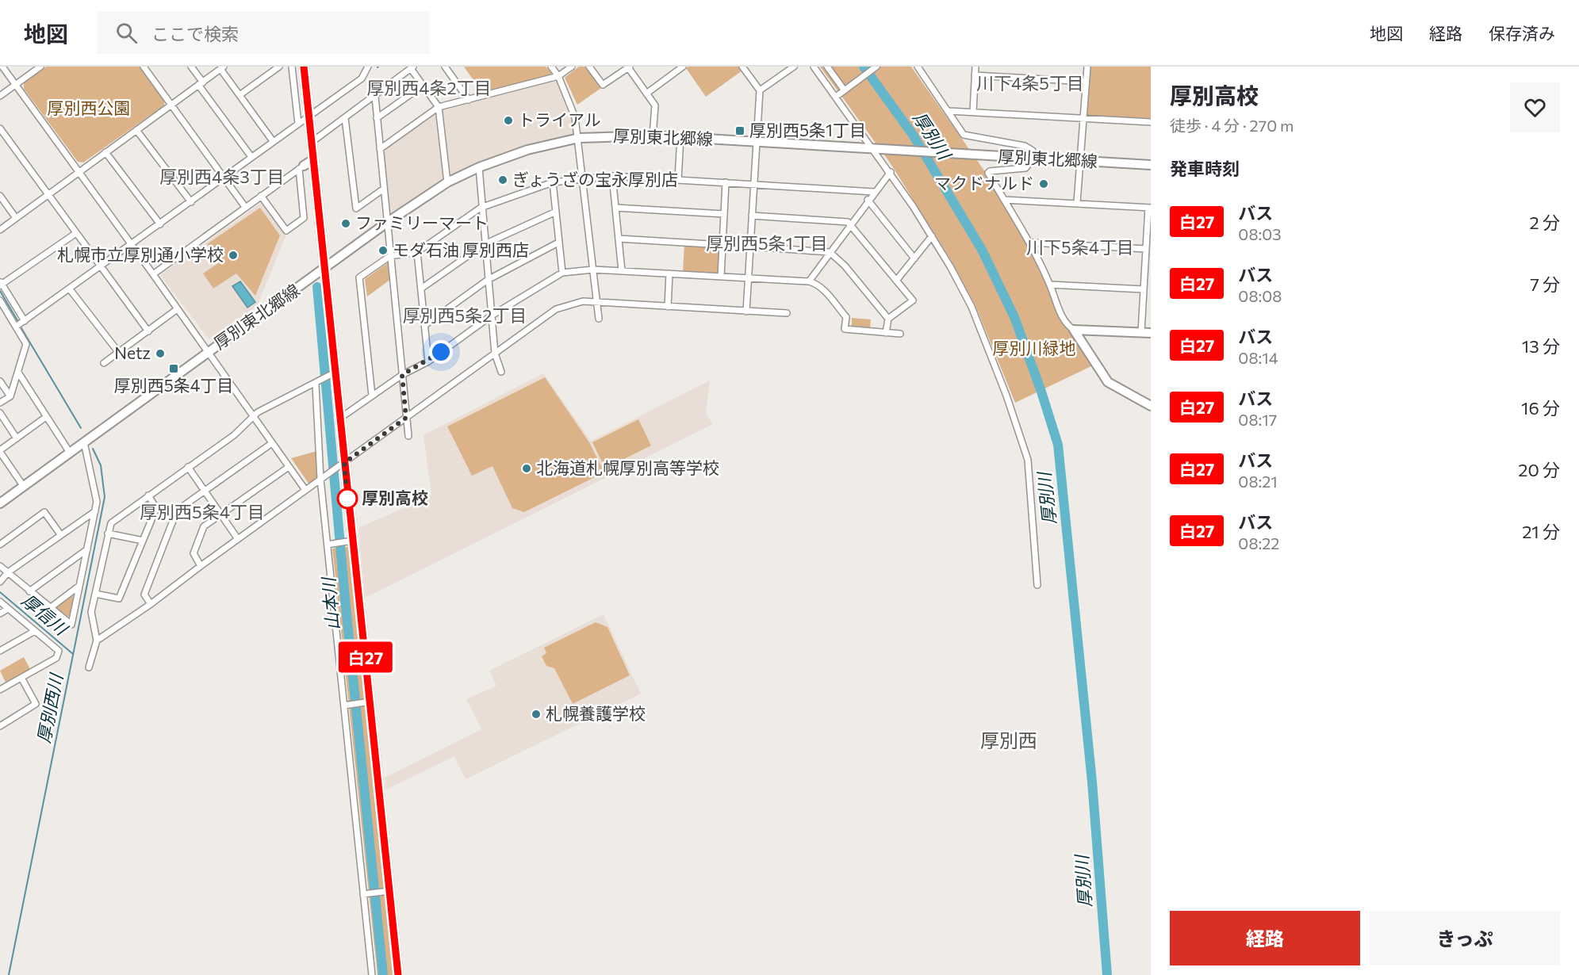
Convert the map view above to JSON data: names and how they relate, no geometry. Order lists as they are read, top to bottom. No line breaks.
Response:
{"streets":{"main road":["厚別東北郷線"]},"districts":["川下4条5丁目","厚別西4条2丁目","厚別西4条3丁目","厚別西5条1丁目","川下5条4丁目","厚別西5条2丁目","厚別西5条4丁目","厚別西"],"water":["厚別川","山本川","厚信川","厚別西川"],"parks":["厚別西公園","厚別川緑地"],"places":{"other":["トライアル","ぎょうざの宝永厚別店","マクドナルド","ファミリーマート","モダ石油 厚別西店","札幌市立厚別通小学校","Netz","北海道札幌厚別高等学校","厚別高校","札幌養護学校"],"transit":["厚別西5条1丁目","厚別西5条4丁目"]},"lines":["bus line 白27"],"page":{"header":"地図","search":"ここで検索","nav":["地図","経路","保存済み"],"on_map":"白27","heading":[["厚別高校","徒歩 · 4 分 · 270 m"],"発車時刻"],"list":[{"mark":"白27","name":"バス","note":"08:03","value":"2 分"},{"mark":"白27","name":"バス","note":"08:08","value":"7 分"},{"mark":"白27","name":"バス","note":"08:14","value":"13 分"},{"mark":"白27","name":"バス","note":"08:17","value":"16 分"},{"mark":"白27","name":"バス","note":"08:21","value":"20 分"},{"mark":"白27","name":"バス","note":"08:22","value":"21 分"}],"buttons":["経路","きっぷ"]}}
